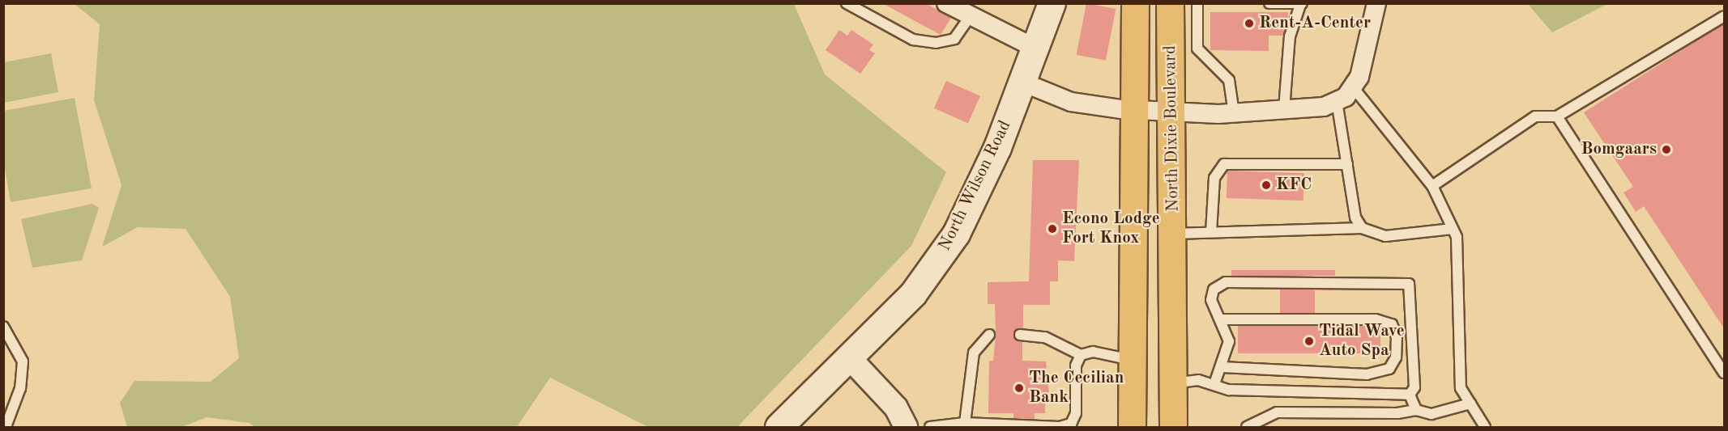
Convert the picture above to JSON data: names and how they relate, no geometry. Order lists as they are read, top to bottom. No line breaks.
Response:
{"streets":{"highway":["North Dixie Boulevard"],"main road":["North Wilson Road"]},"places":["Rent-A-Center","Bomgaars","KFC","Econo Lodge Fort Knox","Tidal Wave Auto Spa","The Cecilian Bank"]}
